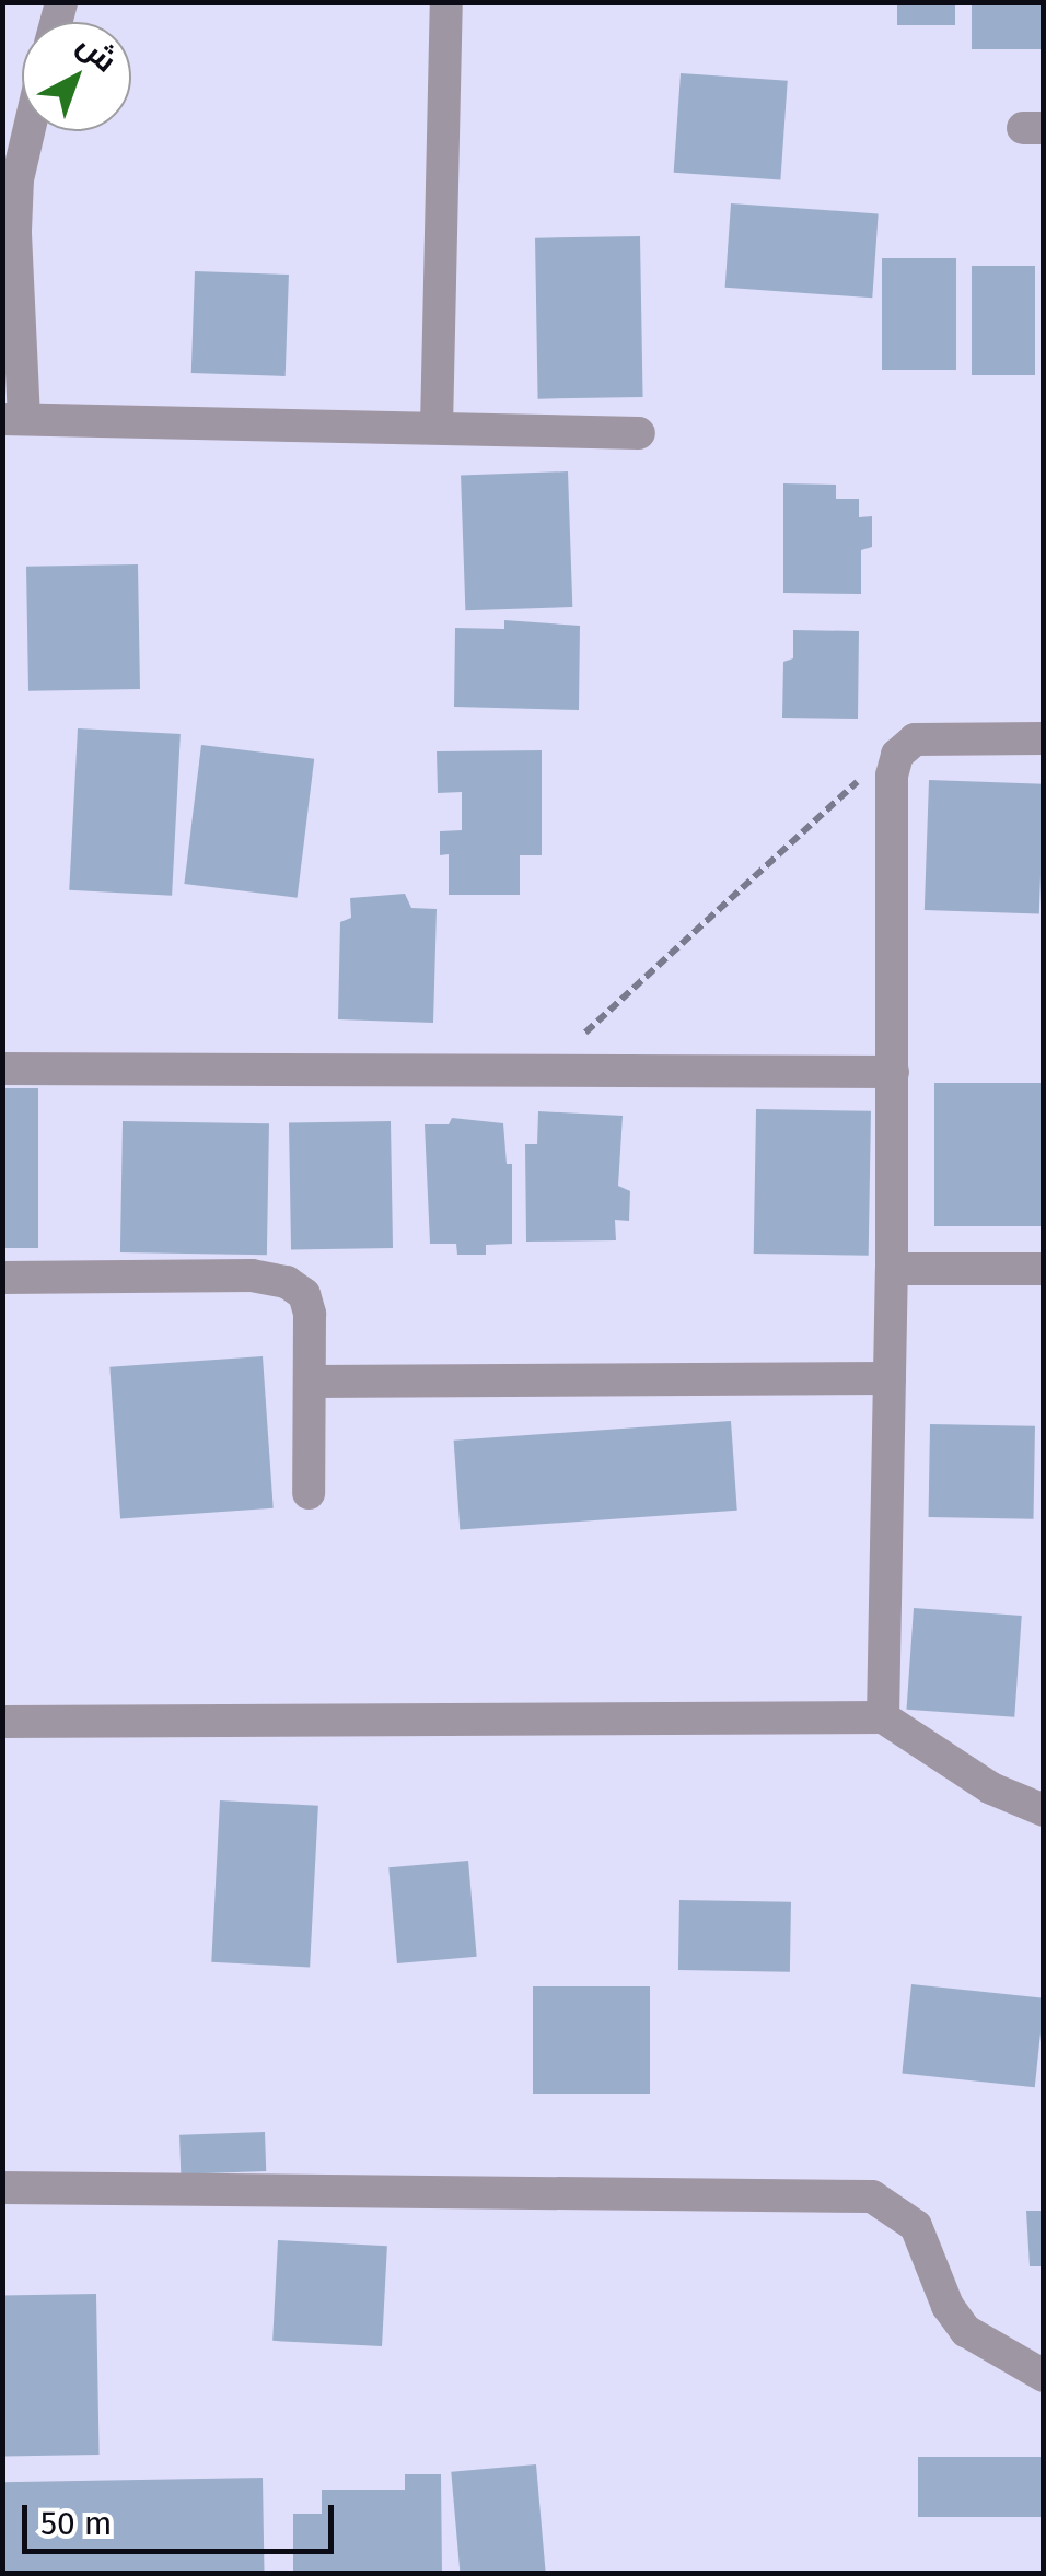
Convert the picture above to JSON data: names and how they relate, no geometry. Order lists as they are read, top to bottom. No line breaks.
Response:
{"scale_bar":"50 m","north":"top right"}
